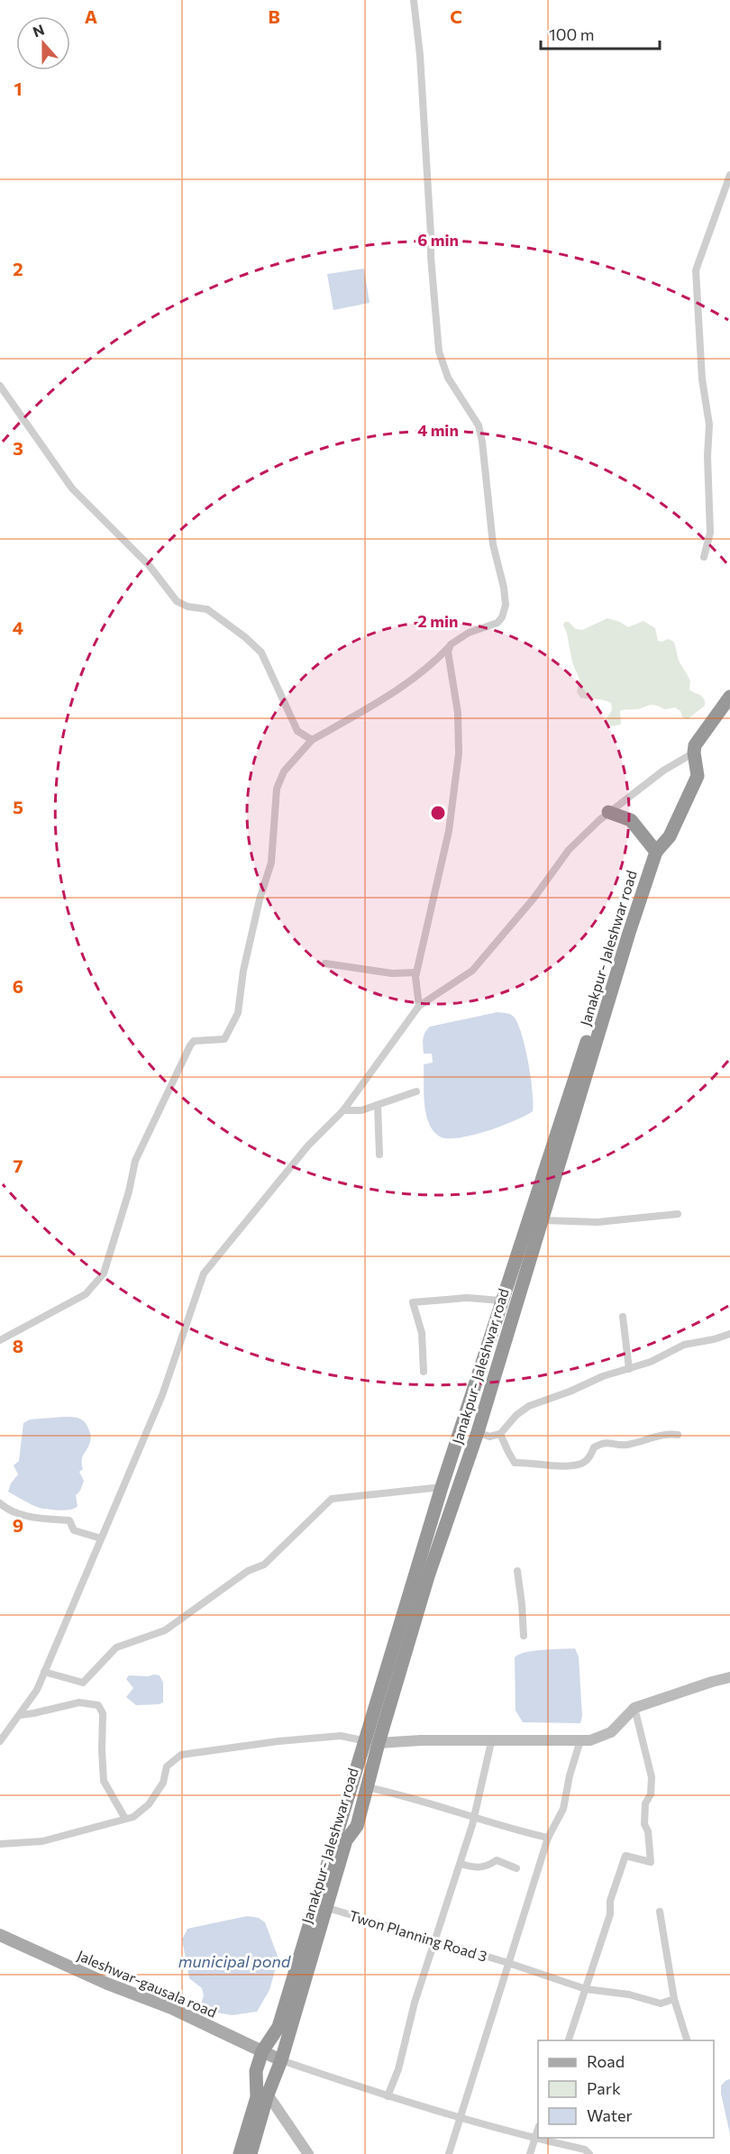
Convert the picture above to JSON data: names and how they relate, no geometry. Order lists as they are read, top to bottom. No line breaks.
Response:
{"streets":{"highway":["Janakpur- Jaleshwar road"],"main road":["Jaleshwar-gausala road"],"street":["Twon Planning Road 3"]},"crossings":[["Janakpur- Jaleshwar road","Twon Planning Road 3"],["Janakpur- Jaleshwar road","Jaleshwar-gausala road"]],"water":["municipal pond"],"legend":["Road","Park","Water"],"scale_bar":"100 m","north":"top","grid":{"columns":["A","B","C"],"rows":["1","2","3","4","5","6","7","8","9"]},"rings":["6 min","4 min","2 min"]}
